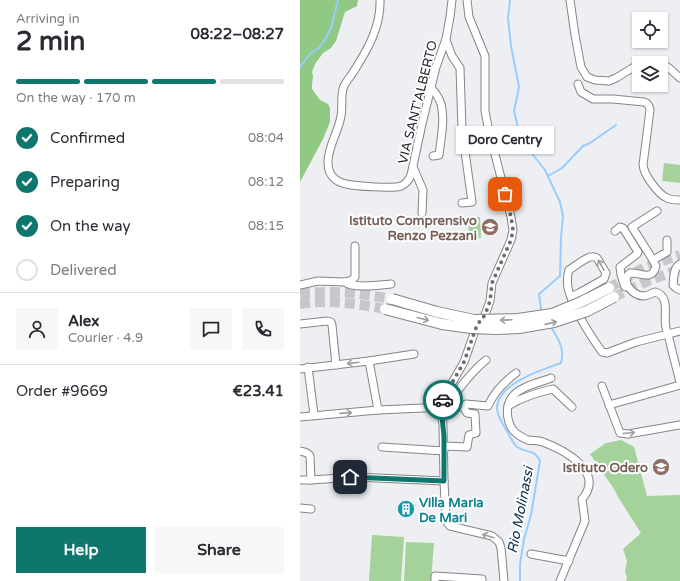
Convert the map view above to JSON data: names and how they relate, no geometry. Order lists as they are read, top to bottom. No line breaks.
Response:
{"streets":{"street":["VIA SANT'ALBERTO"]},"water":["Rio Molinassi"],"places":{"other":["Doro Centry"],"school or university":["Istituto Comprensivo Renzo Pezzani","Istituto Odero"],"building":["Villa Maria De Mari"]},"page":{"heading":["2 min","Arriving in","08:22–08:27"],"panel":["Alex","Courier · 4.9","Order #9669","€23.41"],"bar":"On the way · 170 m","list":[["Confirmed","08:04"],["Preparing","08:12"],["On the way","08:15"],"Delivered"],"bubble":"Doro Centry","buttons":["Help","Share"]}}
